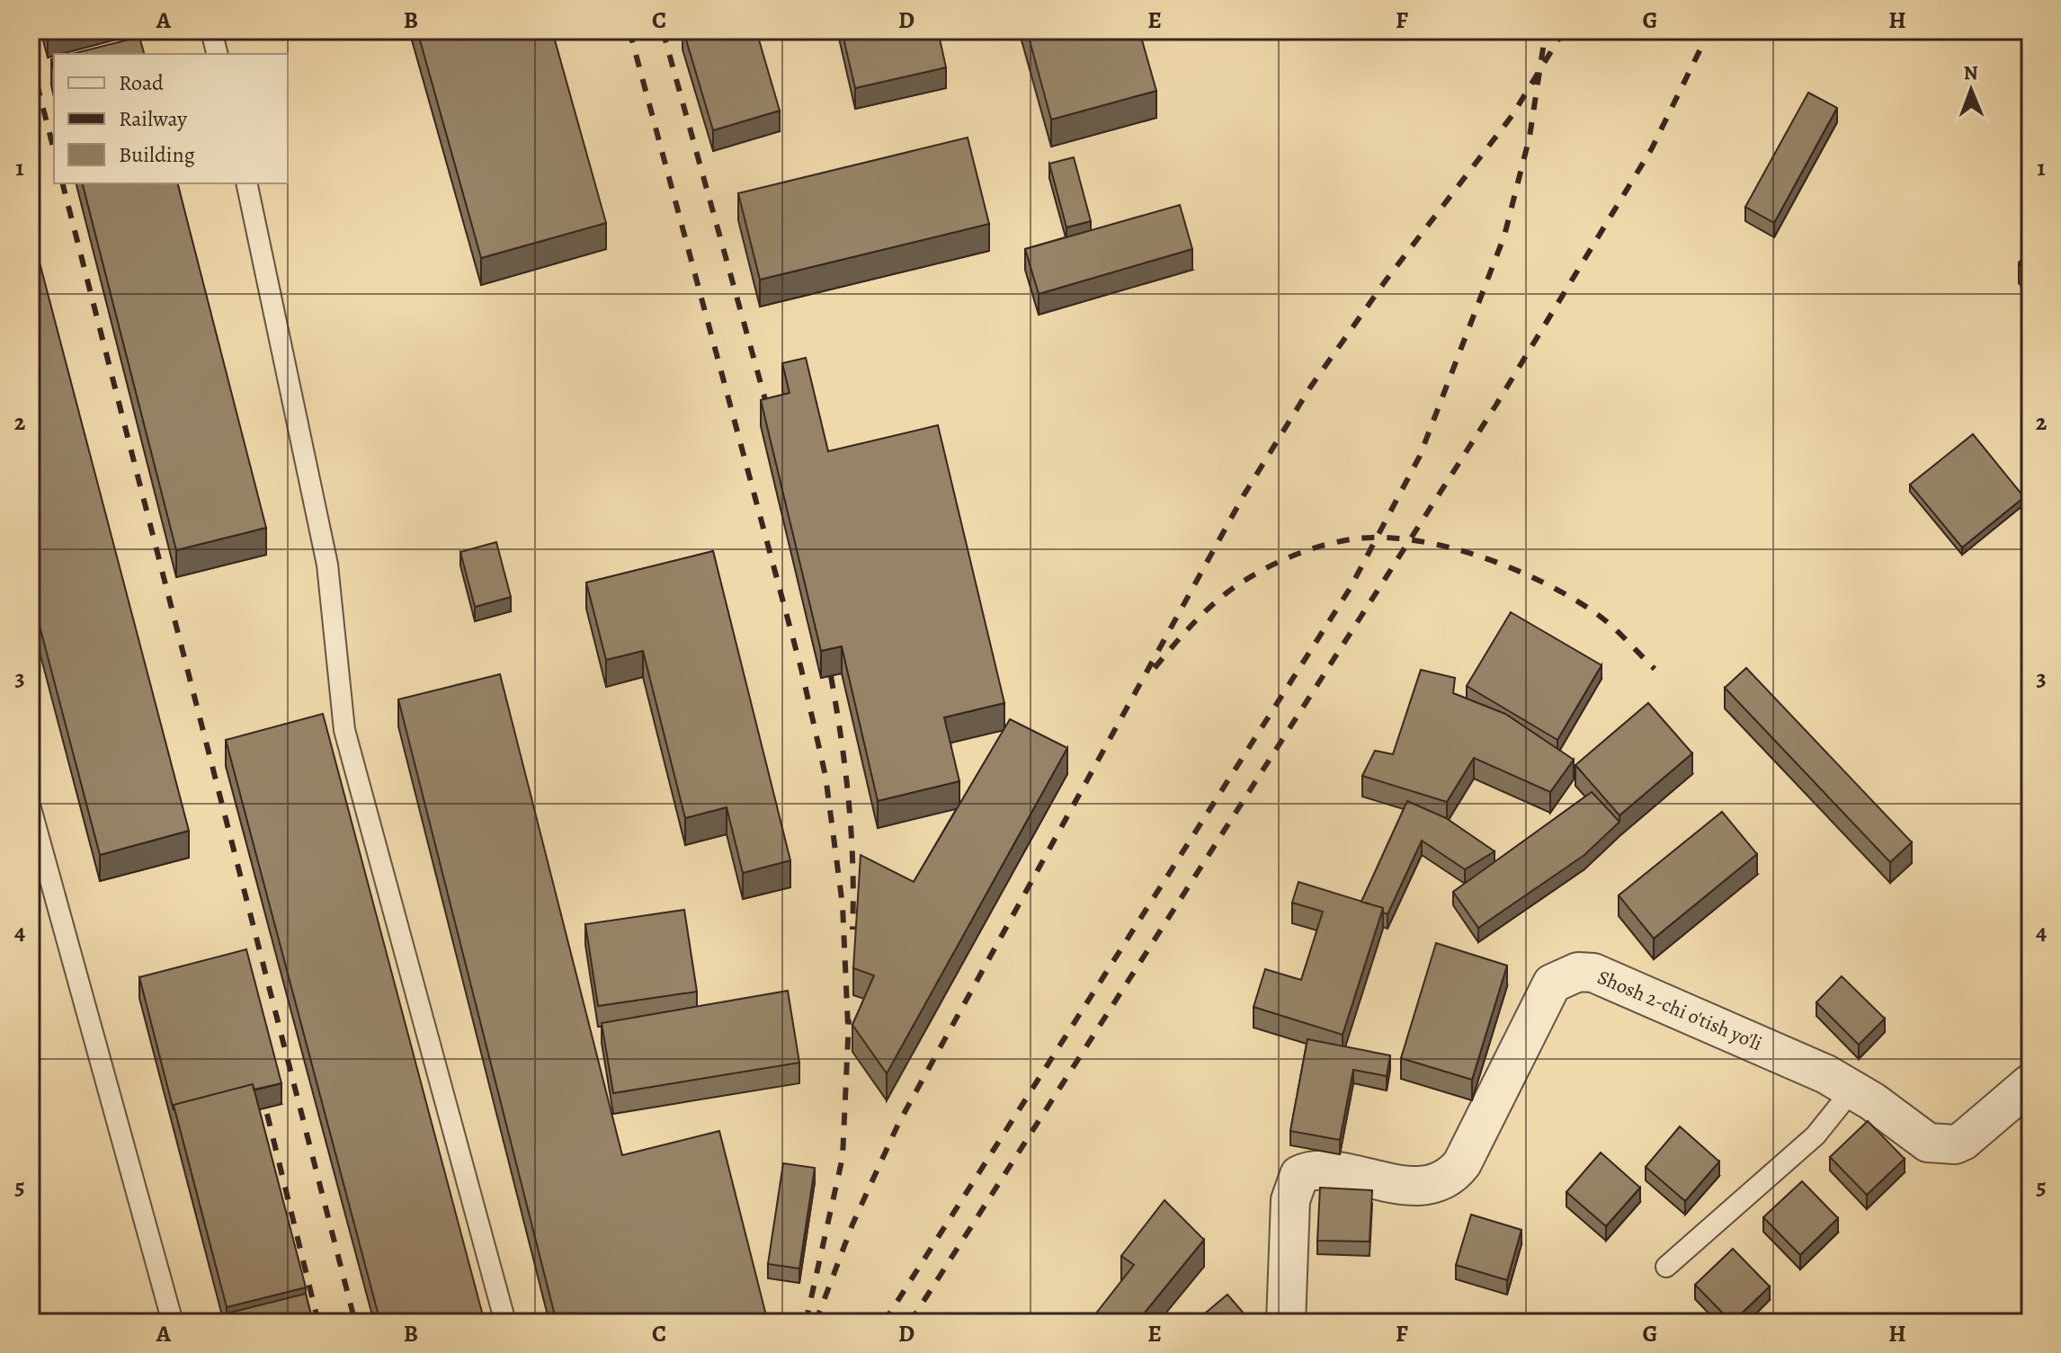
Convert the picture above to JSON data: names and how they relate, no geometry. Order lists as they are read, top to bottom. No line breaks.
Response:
{"streets":{"street":["Shosh 2-chi o'tish yo'li"]},"legend":["Road","Railway","Building"],"north":"top","grid":{"columns":["A","B","C","D","E","F","G","H"],"rows":["1","2","3","4","5"]}}
